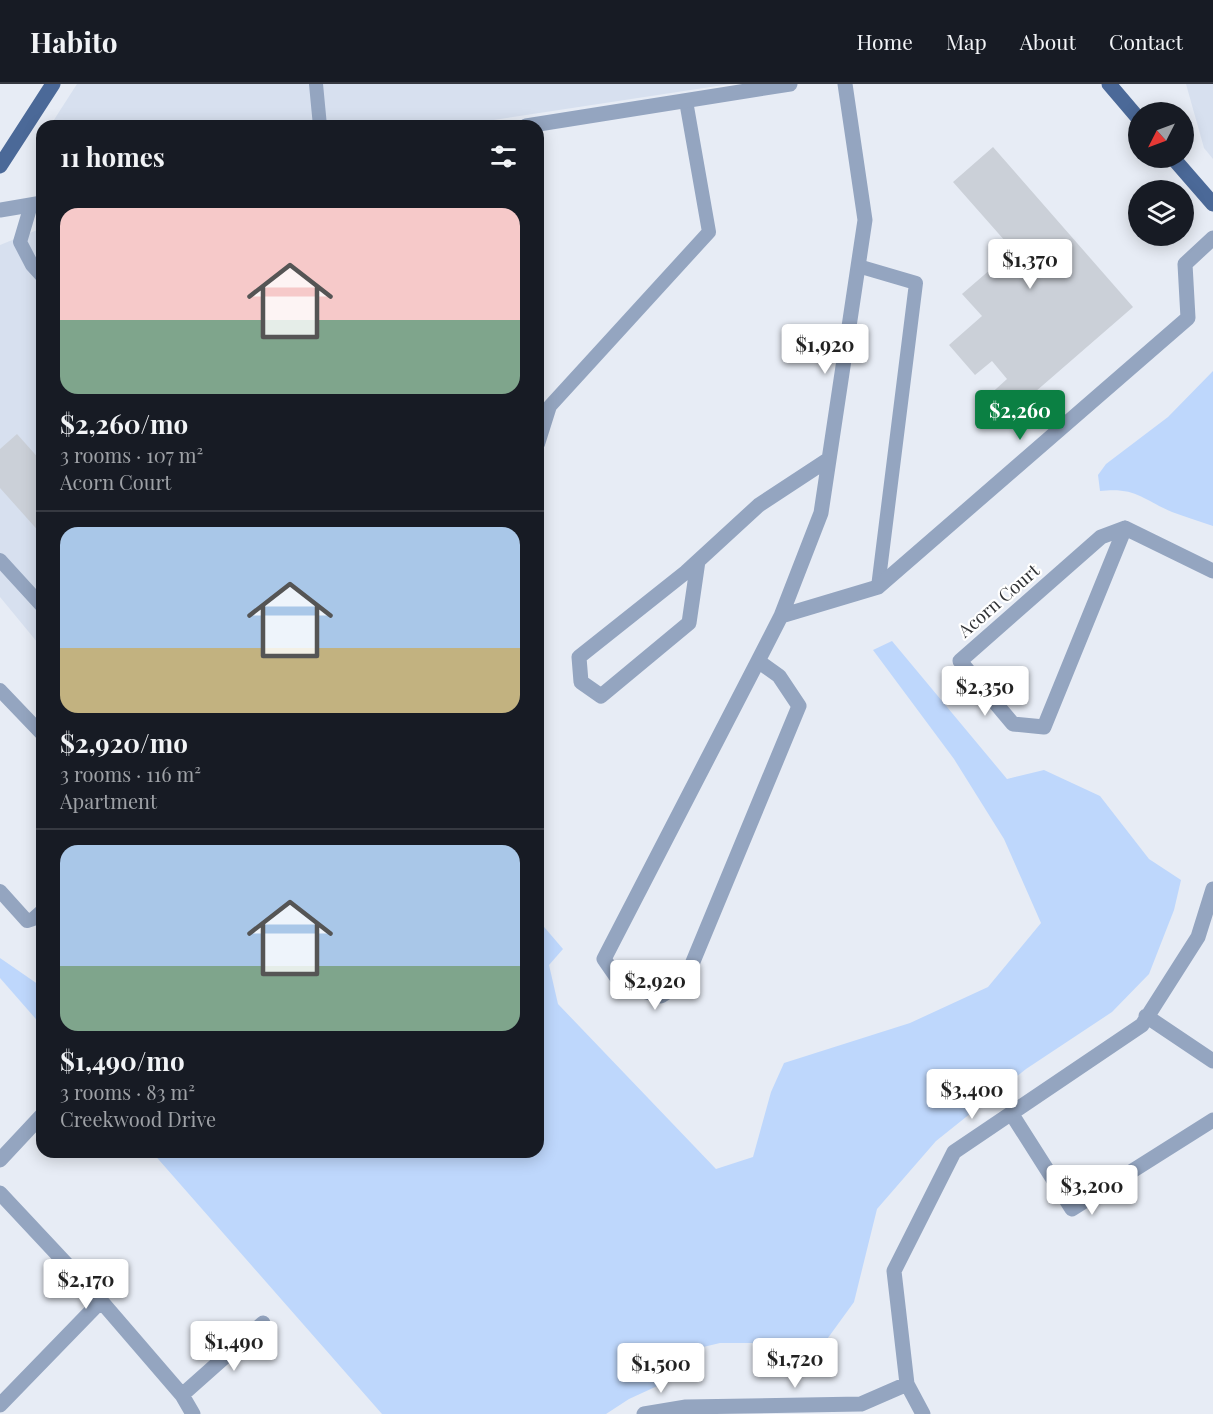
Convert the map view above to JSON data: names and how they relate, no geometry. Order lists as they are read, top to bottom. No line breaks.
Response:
{"streets":{"street":["Acorn Court"]},"north":"bottom left","page":{"header":"Habito","nav":["Home","Map","About","Contact"],"heading":"11 homes","list":[{"name":"$2,260/mo","note":"3 rooms · 107 m² · Acorn Court"},{"name":"$2,920/mo","note":"3 rooms · 116 m² · Apartment"},{"name":"$1,490/mo","note":"3 rooms · 83 m² · Creekwood Drive"}],"price":["$1,370","$1,920","$2,260","$2,350","$2,920","$3,400","$3,200","$2,170","$1,490","$1,720","$1,500"]}}
